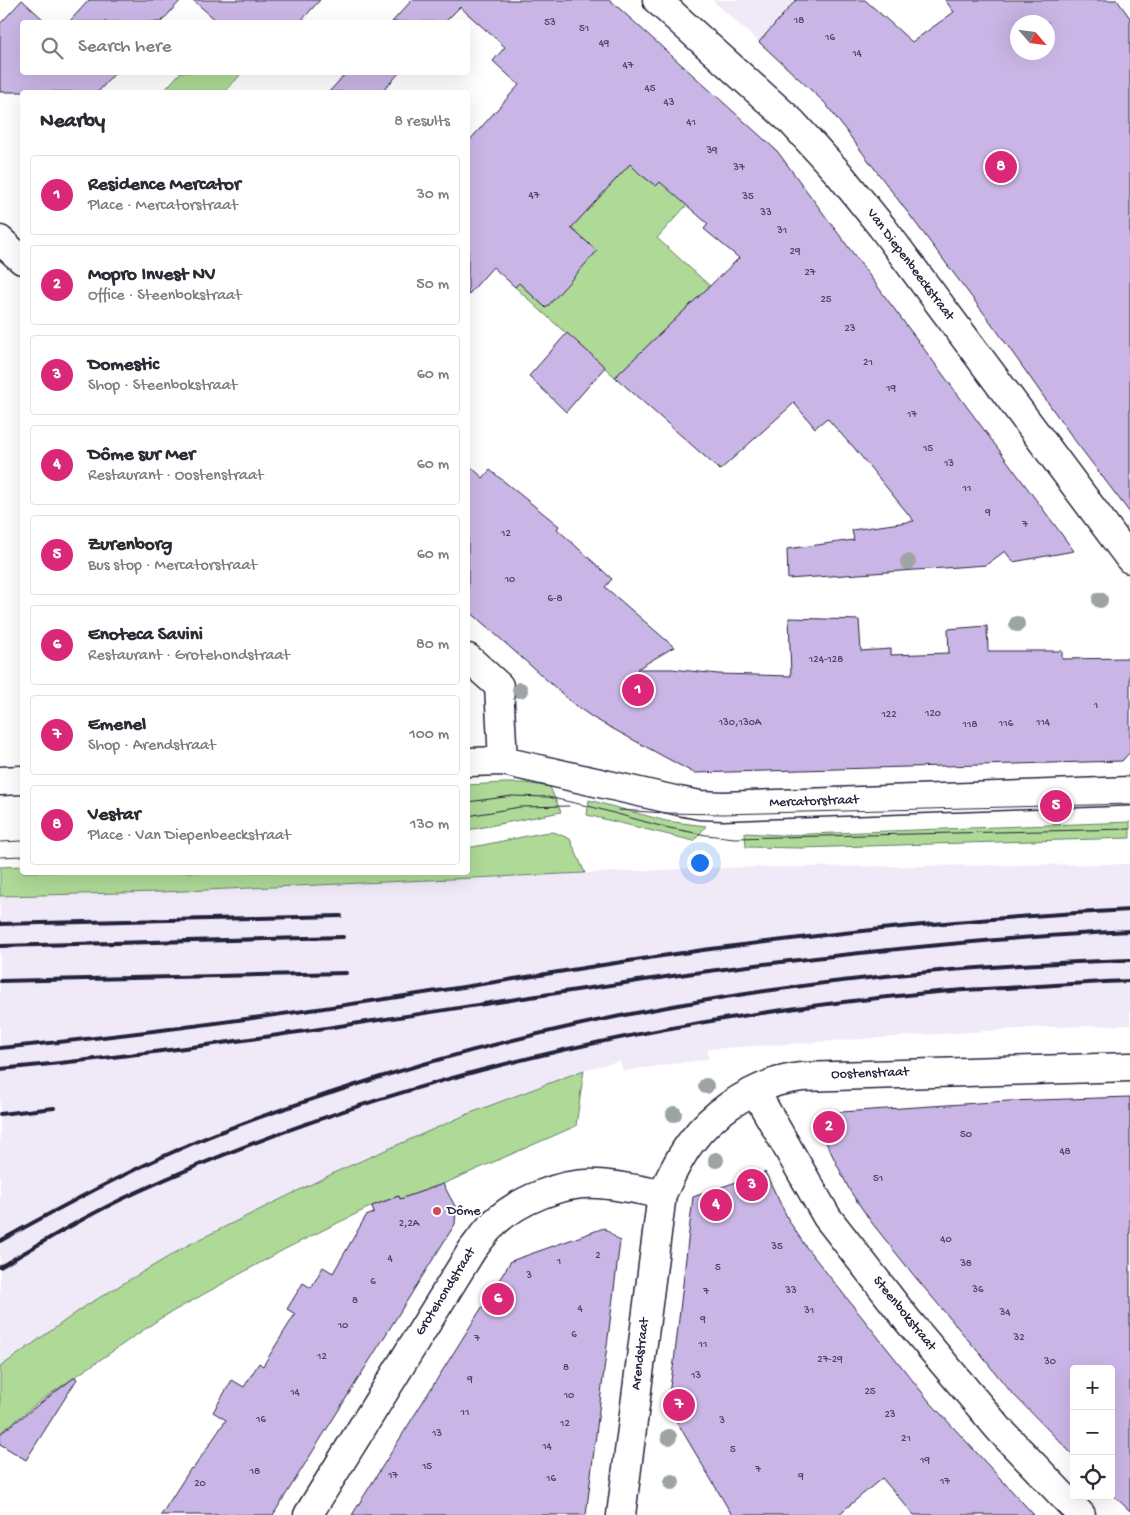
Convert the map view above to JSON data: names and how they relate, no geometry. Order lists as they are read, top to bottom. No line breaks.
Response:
{"streets":{"street":["Van Diepenbeeckstraat","Mercatorstraat","Oostenstraat","Grotehondstraat","Steenbokstraat","Arendstraat"]},"crossings":[["Oostenstraat","Grotehondstraat"],["Oostenstraat","Steenbokstraat"],["Oostenstraat","Arendstraat"],["Grotehondstraat","Arendstraat"]],"places":["Dôme"],"house_numbers":["18","53","51","16","49","14","47","45","43","41","39","37","47","35","33","31","29","27","25","23","21","19","17","15","13","11","9","7","12","10","6-8","124-128","1","120","122","130,130A","114","116","118","50","48","51","2,2A","40","35","2","4","1","38","5","3","6","36","33","7","8","4","31","34","9","10","6","32","7","11","12","27-29","30","8","13","9","25","14","10","11","23","16","3","12","13","21","14","5","19","15","7","18","17","9","16","17","20"],"north":"bottom right","page":{"search":"Search here","heading":["Nearby","8 results"],"pins":["8","1","5","2","3","4","6","7"],"list":[{"mark":"1","name":"Residence Mercator","note":"Place · Mercatorstraat","value":"30 m"},{"mark":"2","name":"Mopro Invest NV","note":"Office · Steenbokstraat","value":"50 m"},{"mark":"3","name":"Domestic","note":"Shop · Steenbokstraat","value":"60 m"},{"mark":"4","name":"Dôme sur Mer","note":"Restaurant · Oostenstraat","value":"60 m"},{"mark":"5","name":"Zurenborg","note":"Bus stop · Mercatorstraat","value":"60 m"},{"mark":"6","name":"Enoteca Savini","note":"Restaurant · Grotehondstraat","value":"80 m"},{"mark":"7","name":"Emenel","note":"Shop · Arendstraat","value":"100 m"},{"mark":"8","name":"Vestar","note":"Place · Van Diepenbeeckstraat","value":"130 m"}],"map_buttons":["+","−"]}}
